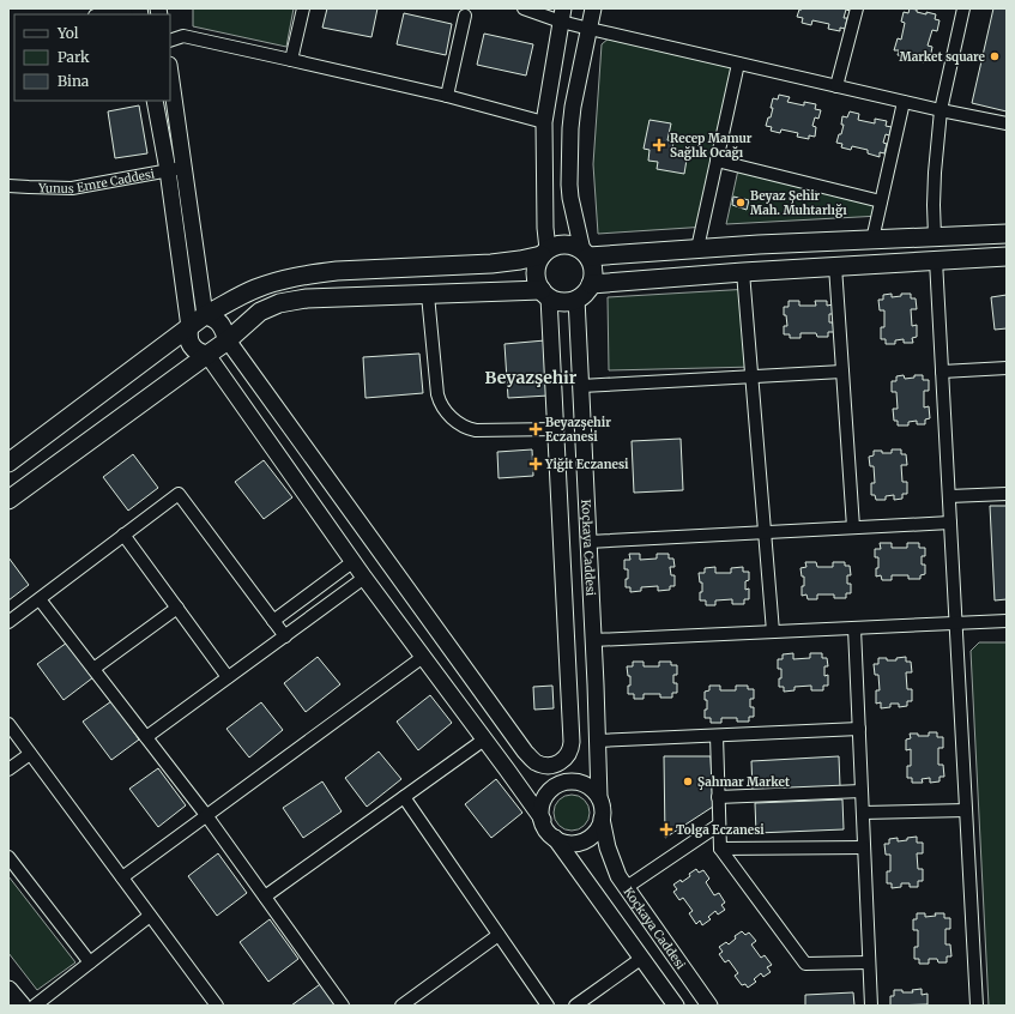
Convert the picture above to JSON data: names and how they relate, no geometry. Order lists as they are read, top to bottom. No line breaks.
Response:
{"streets":{"main road":["Koçkaya Caddesi"],"street":["Yunus Emre Caddesi"]},"districts":["Beyazşehir"],"places":{"other":["Market square","Beyaz Şehir Mah. Muhtarlığı","Şahmar Market"],"health":["Recep Mamur Sağlık Ocağı","Beyazşehir Eczanesi","Yiğit Eczanesi","Tolga Eczanesi"]},"legend":["Yol","Park","Bina"]}
